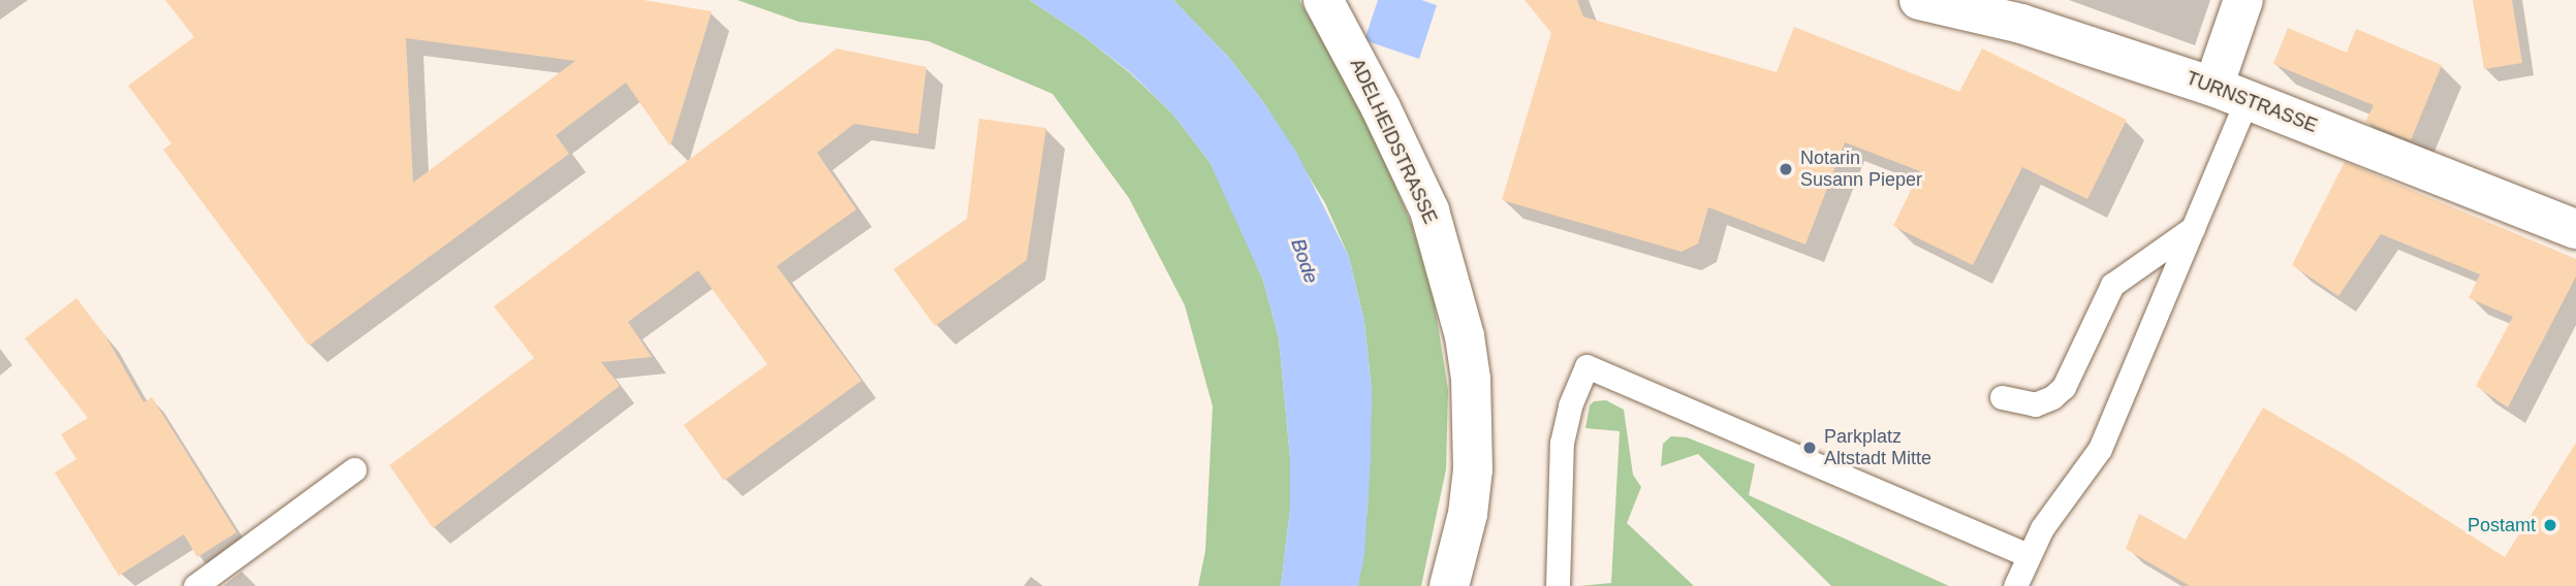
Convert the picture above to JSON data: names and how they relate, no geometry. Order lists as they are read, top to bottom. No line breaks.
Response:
{"streets":{"street":["TURNSTRASSE","ADELHEIDSTRASSE"]},"water":["Bode"],"places":["Notarin Susann Pieper","Parkplatz Altstadt Mitte","Postamt"]}
